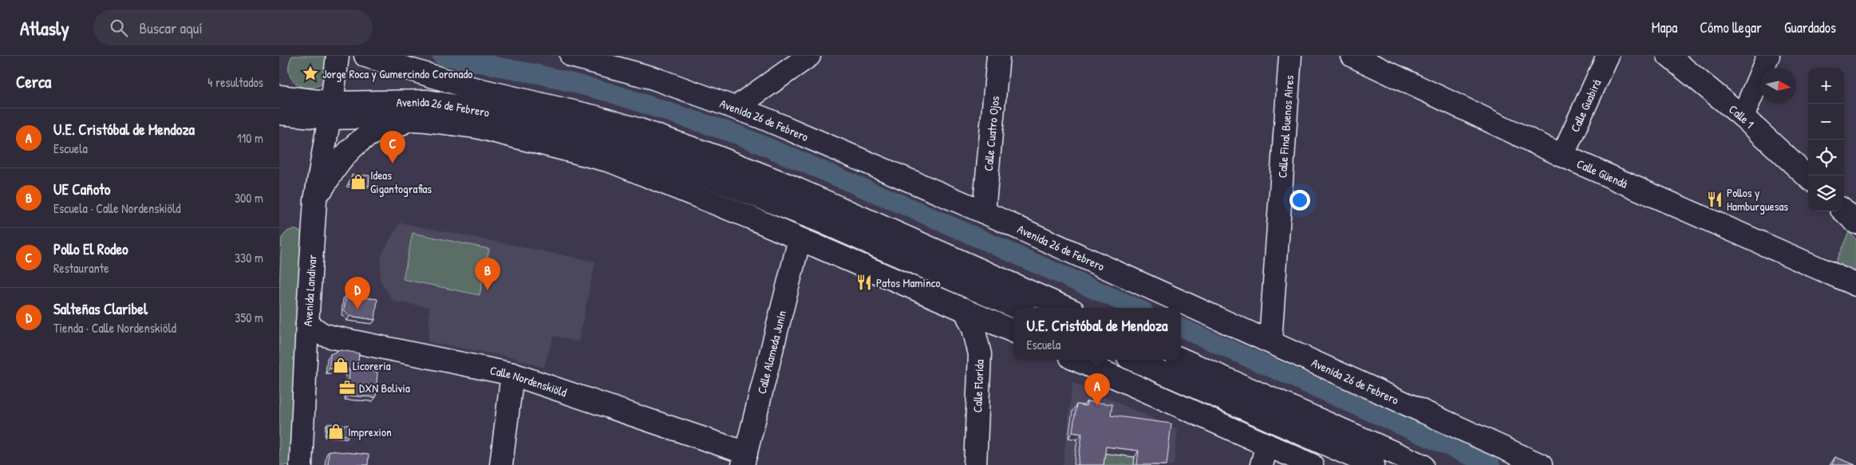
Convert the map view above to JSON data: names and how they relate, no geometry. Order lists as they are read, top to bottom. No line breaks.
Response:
{"streets":{"main road":["Calle Guabirá","Avenida 26 de Febrero","Calle 1","Calle Final Buenos Aires","Calle Cuatro Ojos","Calle Güendá","Avenida Landivar","Calle Alameda Junín","Calle Nordenskiöld","Calle Florida"]},"crossings":[["Calle Guabirá","Calle Güendá"],["Avenida 26 de Febrero","Calle Final Buenos Aires"],["Avenida 26 de Febrero","Calle Cuatro Ojos"],["Avenida 26 de Febrero","Avenida Landivar"],["Avenida 26 de Febrero","Calle Alameda Junín"],["Avenida 26 de Febrero","Calle Florida"],["Avenida Landivar","Calle Nordenskiöld"],["Calle Alameda Junín","Calle Nordenskiöld"]],"places":{"place":["Jorge Roca y Gumercindo Coronado"],"shop":["Ideas Gigantografias","Licoreria","Imprexion"],"restaurant":["Pollos y Hamburguesas","Patos Maminco"],"office":["DXN Bolivia"]},"north":"right","page":{"header":"Atlasly","search":"Buscar aquí","nav":["Mapa","Cómo llegar","Guardados"],"heading":["Cerca","4 resultados"],"map_buttons":["+","−"],"list":[{"mark":"A","name":"U.E. Cristóbal de Mendoza","note":"Escuela","value":"110 m"},{"mark":"B","name":"UE Cañoto","note":"Escuela · Calle Nordenskiöld","value":"300 m"},{"mark":"C","name":"Pollo El Rodeo","note":"Restaurante","value":"330 m"},{"mark":"D","name":"Salteñas Claribel","note":"Tienda · Calle Nordenskiöld","value":"350 m"}],"pins":["C","B","D","A"],"popup":["U.E. Cristóbal de Mendoza","Escuela"]}}
